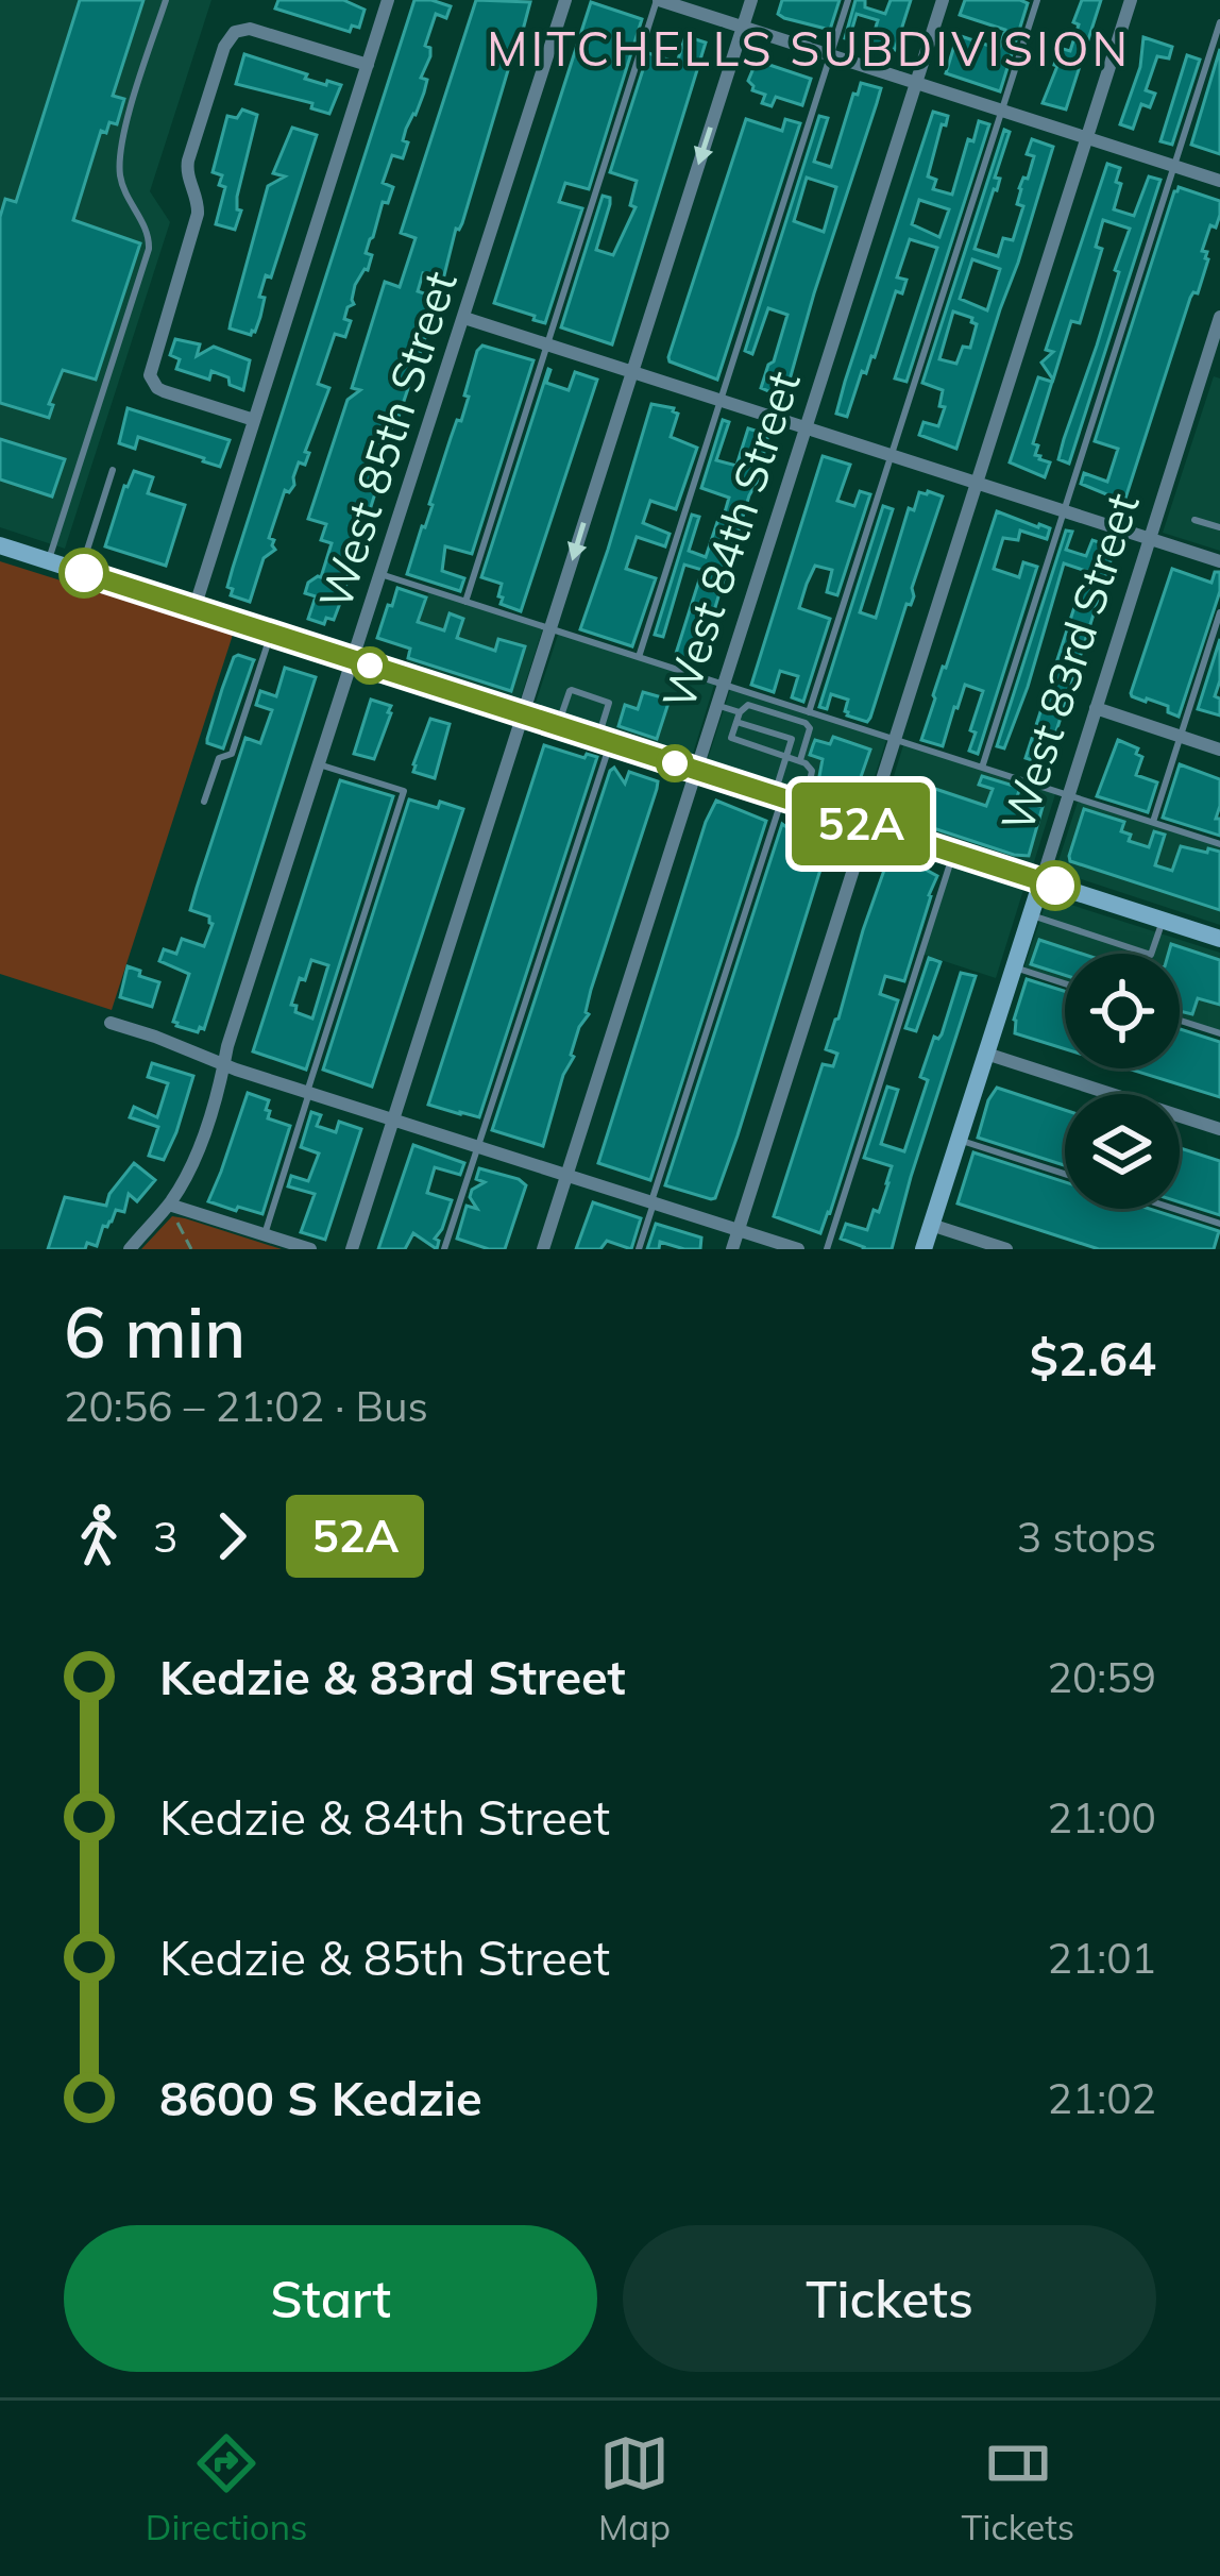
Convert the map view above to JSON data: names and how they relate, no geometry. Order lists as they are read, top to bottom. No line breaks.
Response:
{"streets":{"main road":["West 83rd Street"],"street":["West 85th Street","West 84th Street"]},"districts":["MITCHELLS SUBDIVISION"],"lines":["bus line 52A"],"page":{"on_map":"52A","heading":["6 min","20:56 – 21:02 · Bus","$2.64"],"legs":["3","52A","3 stops"],"list":[{"name":"Kedzie & 83rd Street","value":"20:59"},{"name":"Kedzie & 84th Street","value":"21:00"},{"name":"Kedzie & 85th Street","value":"21:01"},{"name":"8600 S Kedzie","value":"21:02"}],"buttons":["Start","Tickets"],"tabs":["Directions","Map","Tickets"]}}
